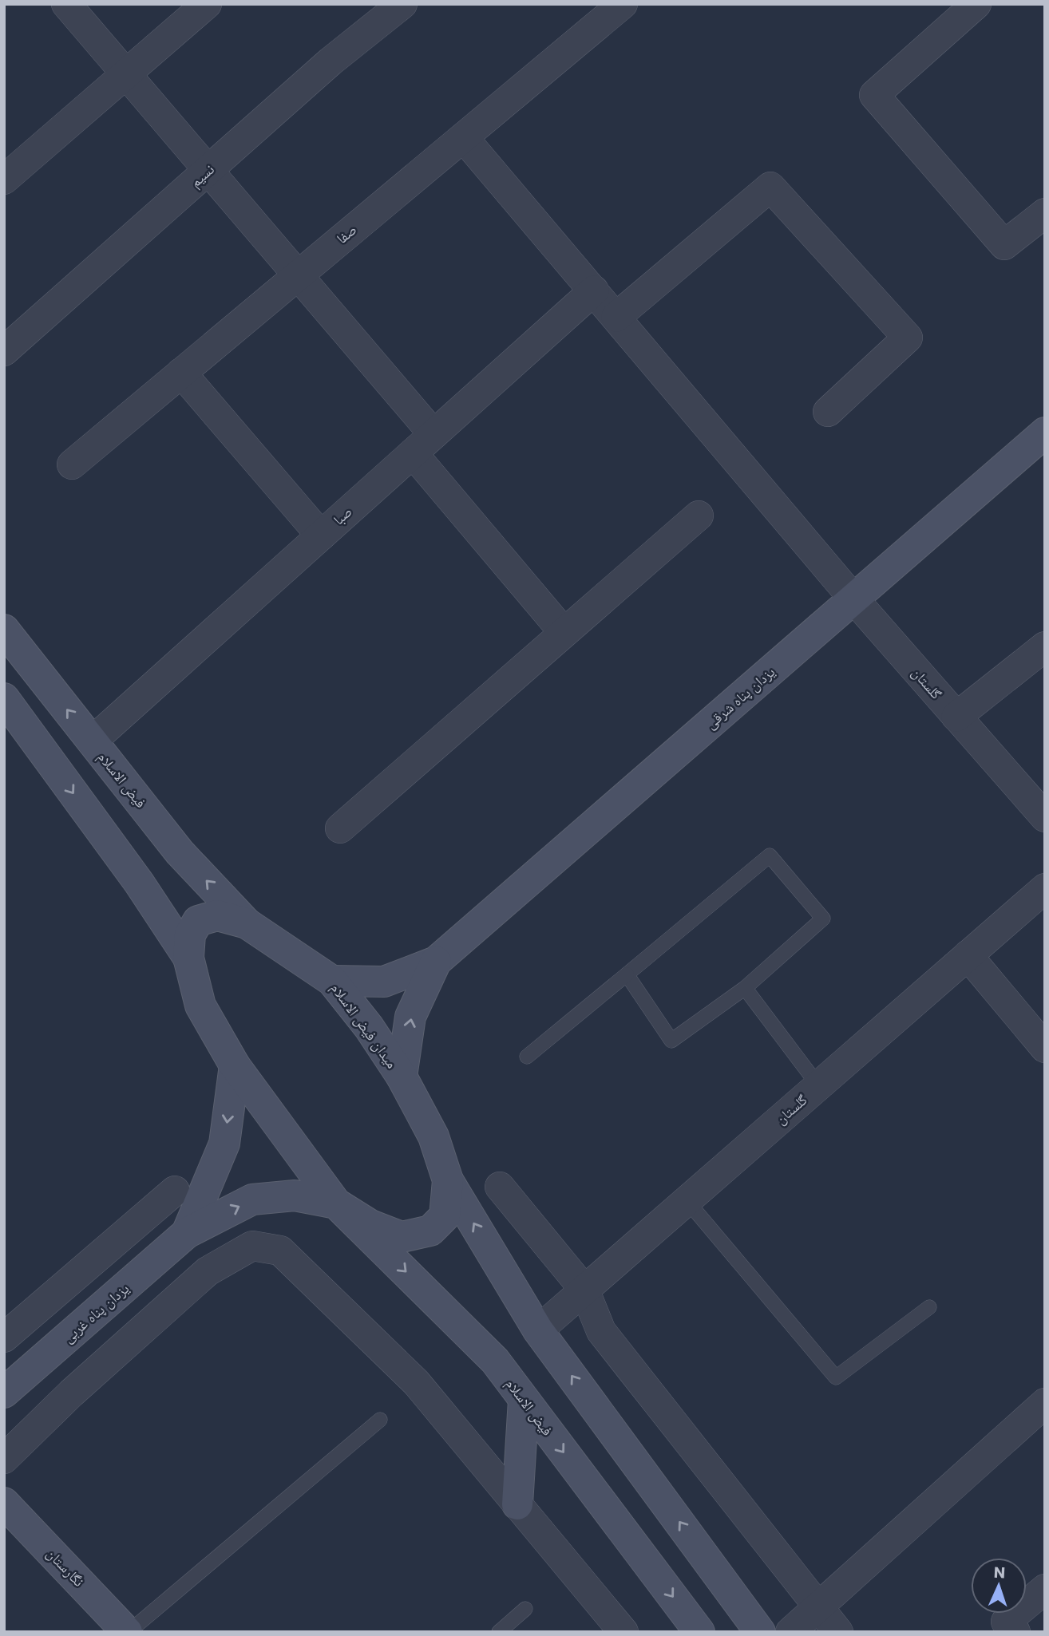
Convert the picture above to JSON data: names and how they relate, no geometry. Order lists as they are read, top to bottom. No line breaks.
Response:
{"streets":{"main road":["یزدان پناه شرقی","فیض الاسلام","میدان فیض الاسلام","یزدان پناه غربی","نگارستان"],"street":["نسیم","صفا","صبا","گلستان"]},"crossings":[["صفا","گلستان"],["صبا","گلستان"],["صبا","فیض الاسلام"],["گلستان","یزدان پناه شرقی"],["یزدان پناه شرقی","میدان فیض الاسلام"],["فیض الاسلام","میدان فیض الاسلام"],["فیض الاسلام","یزدان پناه غربی"],["میدان فیض الاسلام","یزدان پناه غربی"]],"north":"top"}
